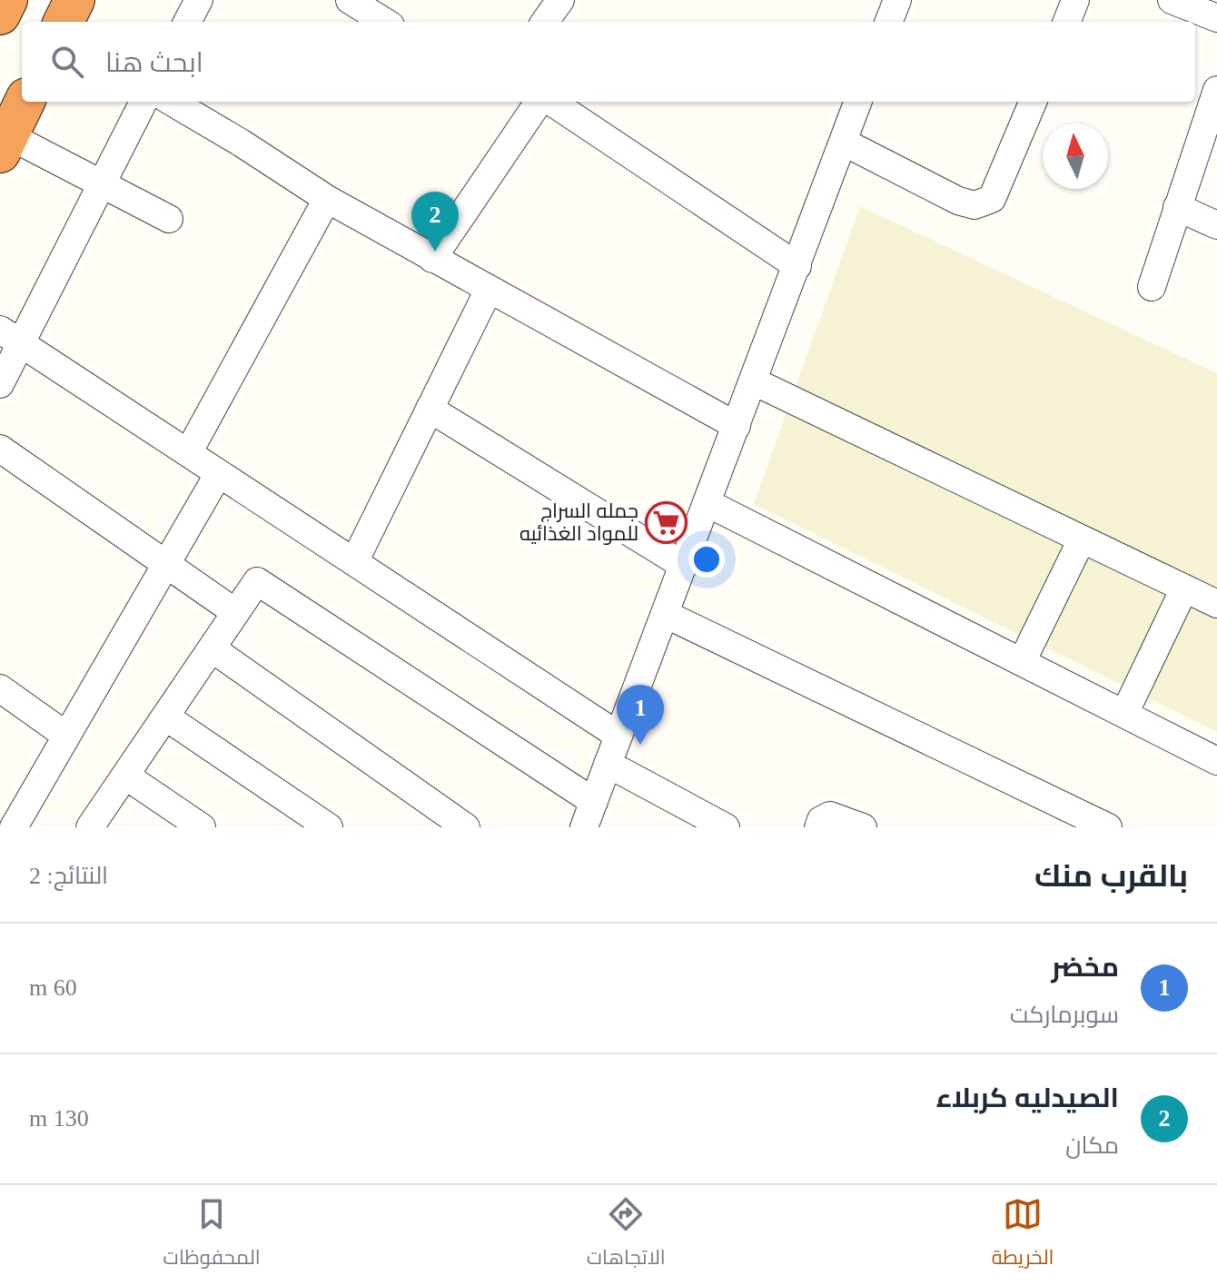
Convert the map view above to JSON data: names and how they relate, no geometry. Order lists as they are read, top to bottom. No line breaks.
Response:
{"places":{"supermarket":["جمله السراج للمواد الغذائيه"]},"north":"top","page":{"search":"ابحث هنا","pins":["2","1"],"heading":["بالقرب منك","النتائج: 2"],"list":[{"mark":"1","name":"مخضر","note":"سوبرماركت","value":"60 m"},{"mark":"2","name":"الصيدليه كربلاء","note":"مكان","value":"130 m"}],"nav":["الخريطة","الاتجاهات","المحفوظات"]}}
